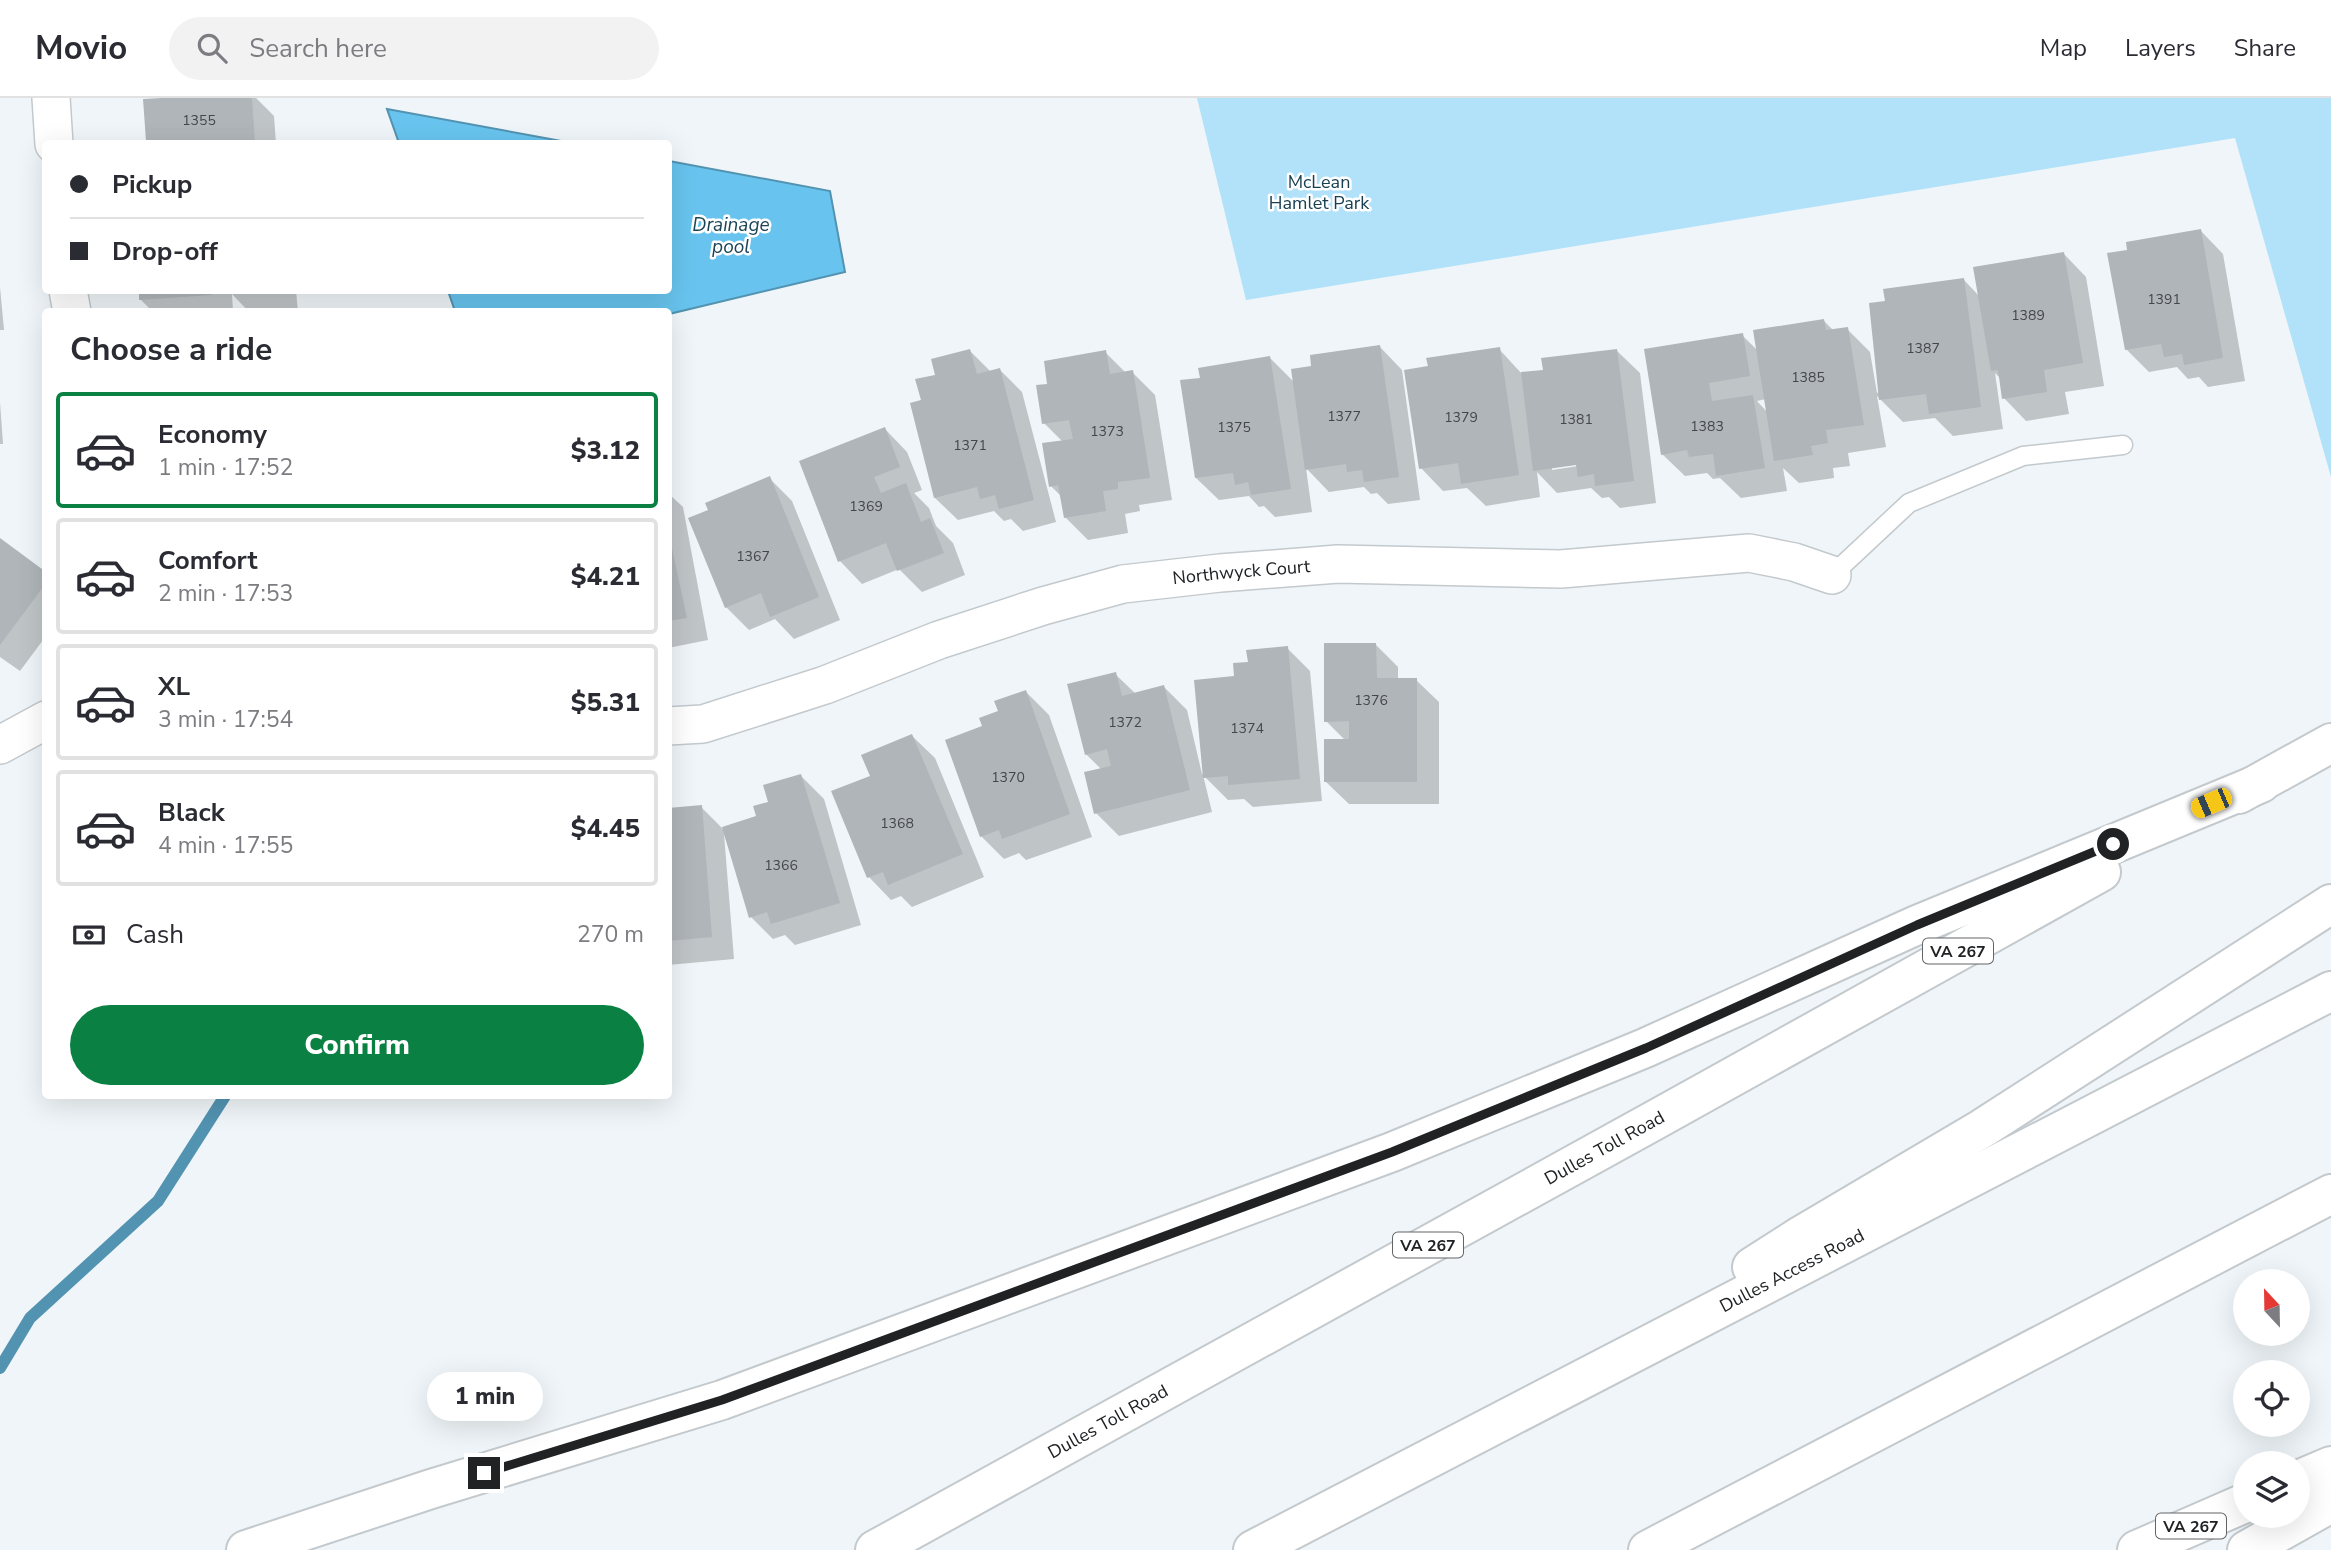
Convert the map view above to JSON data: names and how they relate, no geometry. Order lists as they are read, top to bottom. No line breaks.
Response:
{"streets":{"highway":["VA 267","Dulles Toll Road","Dulles Access Road"],"street":["Northwyck Court"]},"water":["Drainage pool"],"parks":["McLean Hamlet Park"],"house_numbers":["1355","1391","1389","1387","1385","1377","1379","1381","1383","1375","1373","1371","1369","1367","1376","1372","1374","1370","1368","1366"],"north":"top","page":{"header":"Movio","search":"Search here","nav":["Map","Layers","Share"],"banner":["Pickup","Drop-off"],"heading":"Choose a ride","list":[{"name":"Economy","note":"1 min · 17:52","value":"$3.12"},{"name":"Comfort","note":"2 min · 17:53","value":"$4.21"},{"name":"XL","note":"3 min · 17:54","value":"$5.31"},{"name":"Black","note":"4 min · 17:55","value":"$4.45"}],"pay":["Cash","270 m"],"buttons":"Confirm","bubble":"1 min"}}
